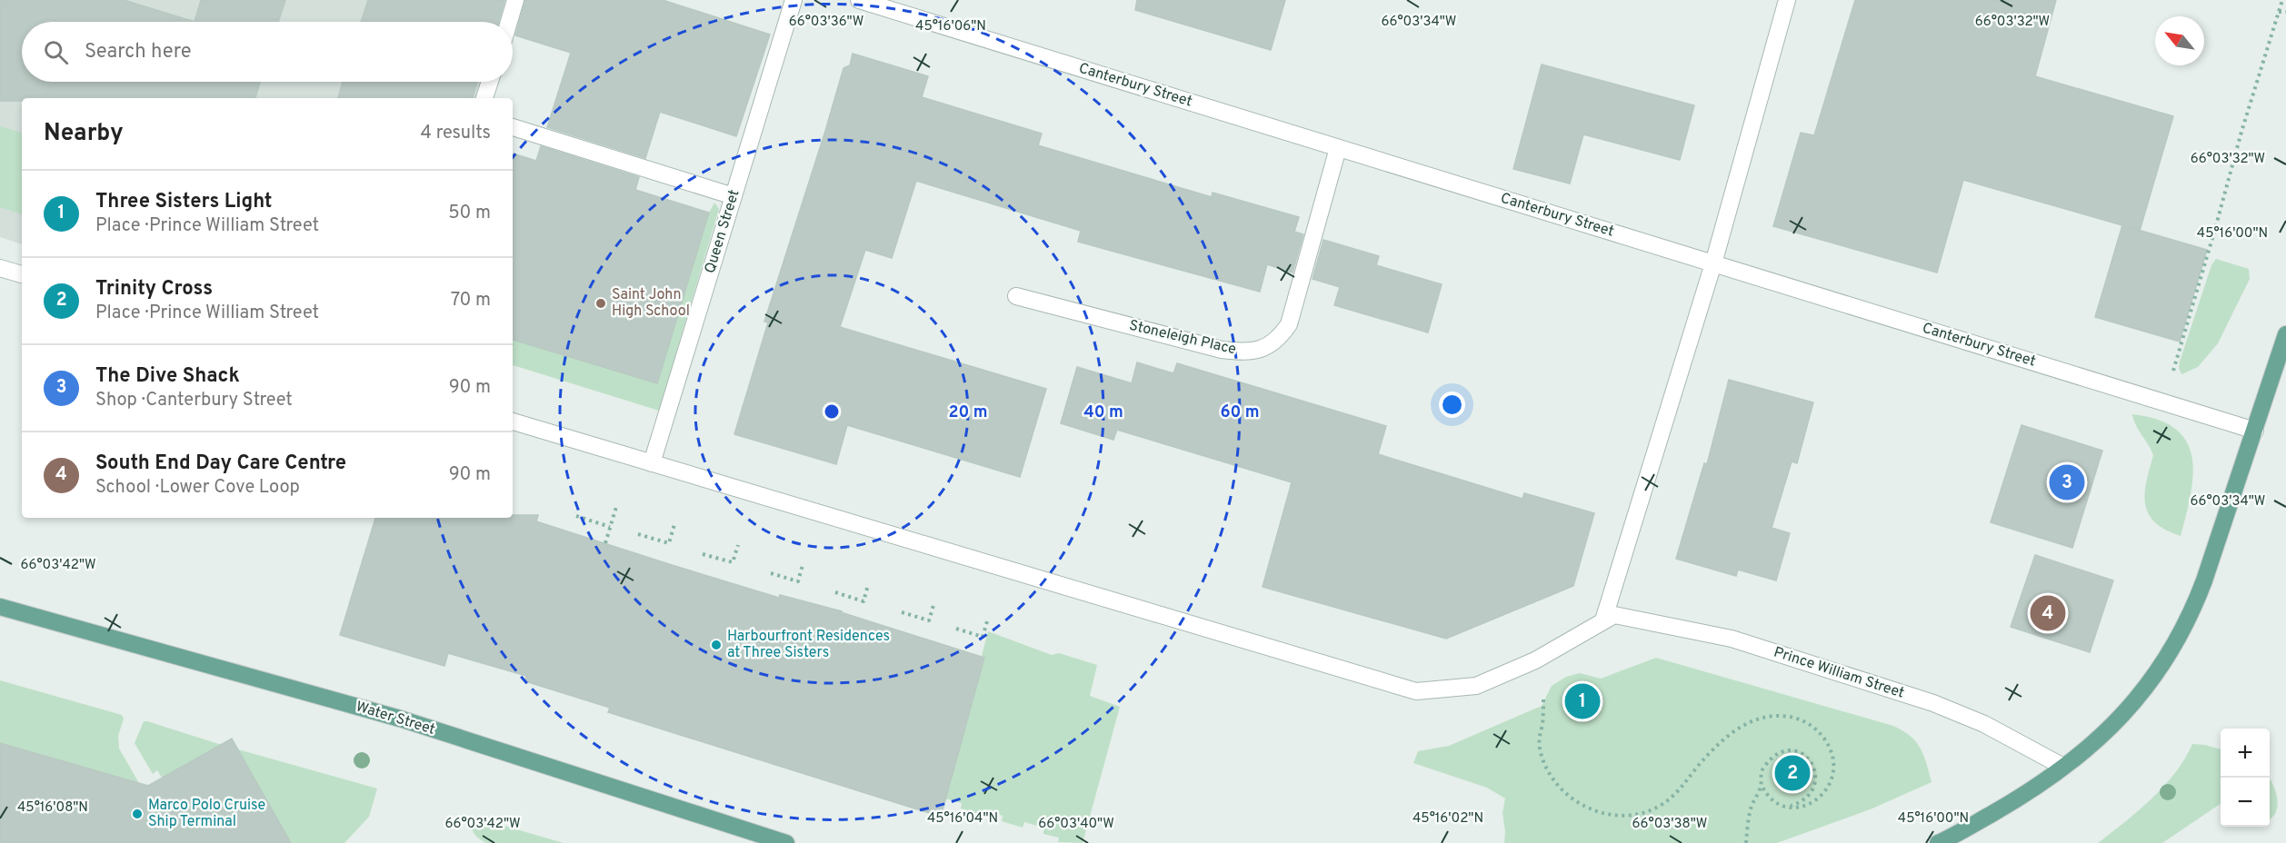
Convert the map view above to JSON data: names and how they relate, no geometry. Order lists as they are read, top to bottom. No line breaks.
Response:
{"streets":{"main road":["Water Street"],"street":["Canterbury Street","Queen Street","Stoneleigh Place","Prince William Street"]},"crossings":[["Canterbury Street","Stoneleigh Place"]],"places":["Saint John High School","Harbourfront Residences at Three Sisters","Marco Polo Cruise Ship Terminal"],"north":"top left","page":{"search":"Search here","heading":["Nearby","4 results"],"list":[{"mark":"1","name":"Three Sisters Light","note":"Place · Prince William Street","value":"50 m"},{"mark":"2","name":"Trinity Cross","note":"Place · Prince William Street","value":"70 m"},{"mark":"3","name":"The Dive Shack","note":"Shop · Canterbury Street","value":"90 m"},{"mark":"4","name":"South End Day Care Centre","note":"School · Lower Cove Loop","value":"90 m"}],"pins":["3","4","1","2"],"map_buttons":["+","−"]},"coordinates":["66°03'36\"W","66°03'34\"W","66°03'32\"W","45°16'06\"N","45°16'00\"N","66°03'42\"W","45°16'08\"N","45°16'04\"N","45°16'02\"N","66°03'40\"W","66°03'38\"W"],"rings":["20 m","40 m","60 m"]}
